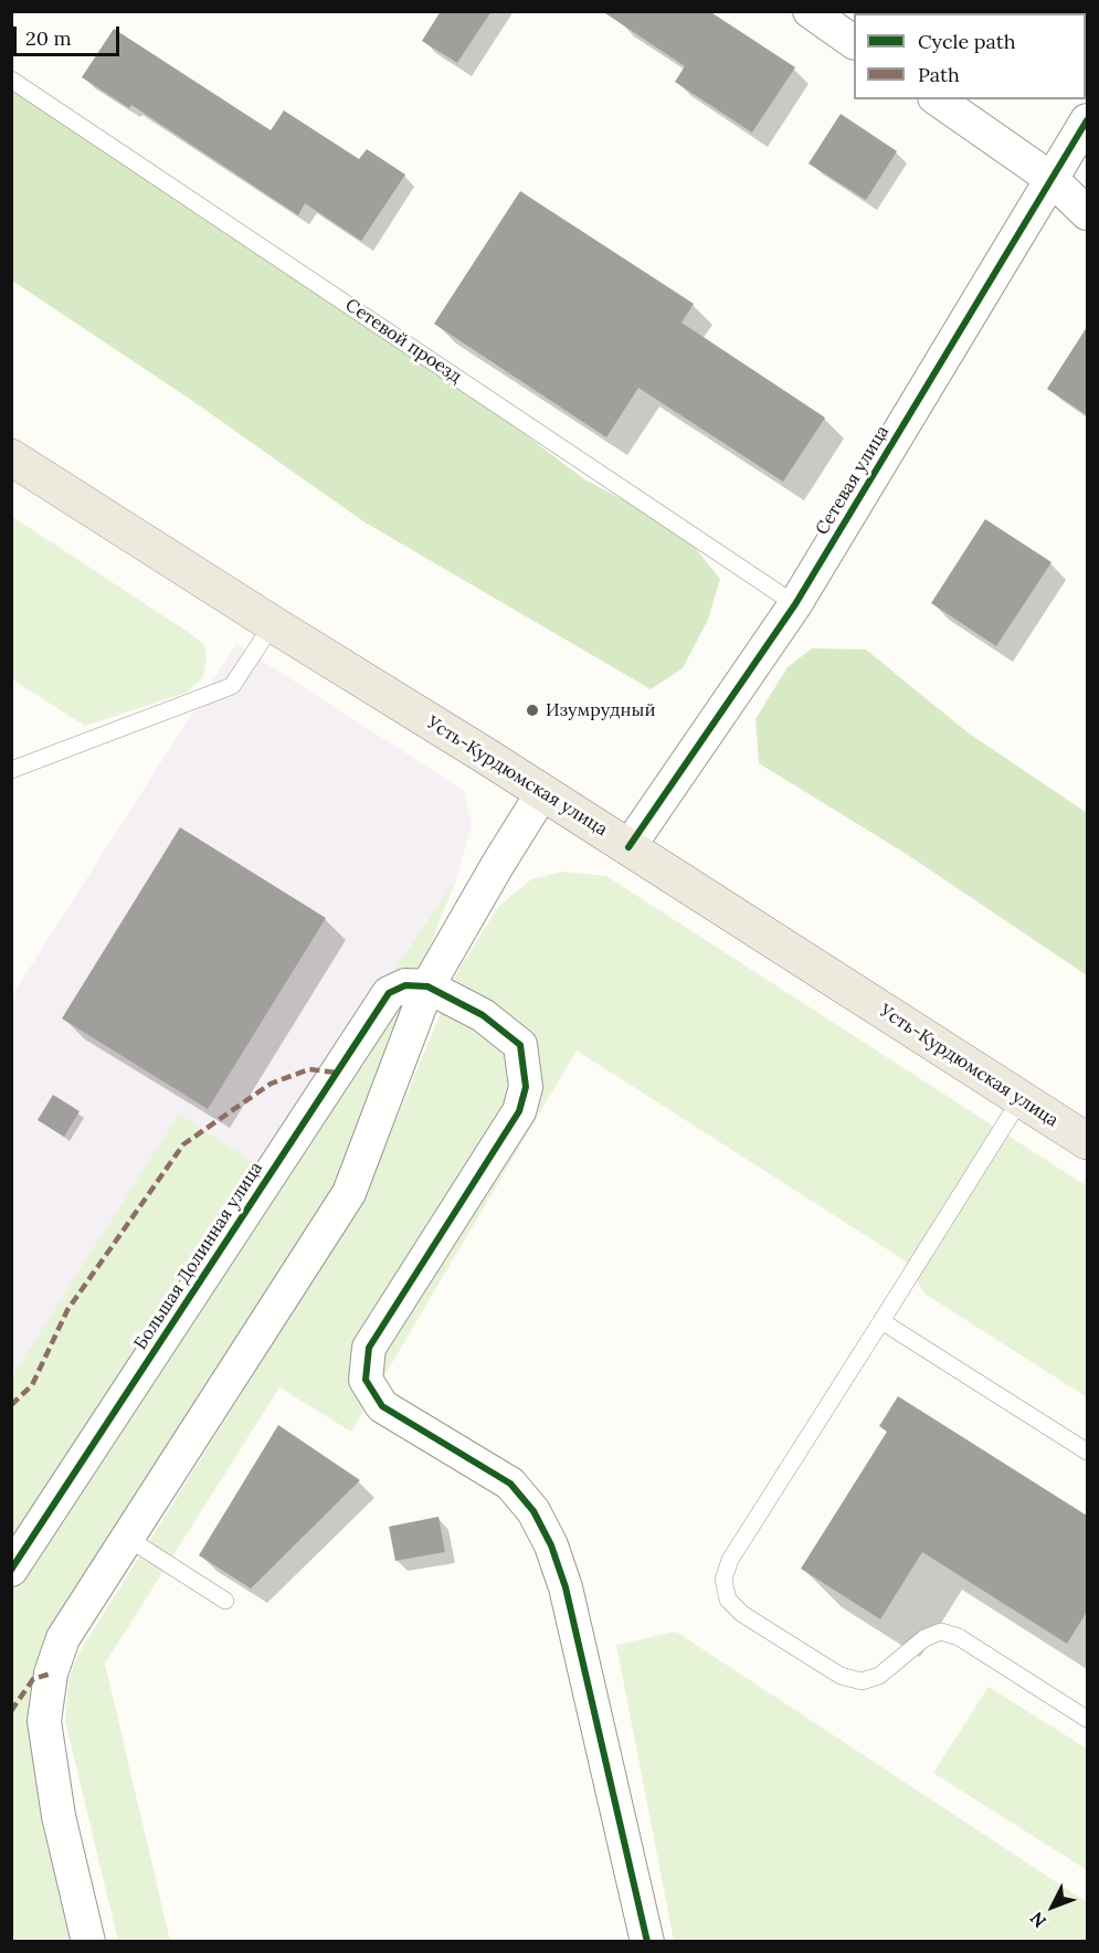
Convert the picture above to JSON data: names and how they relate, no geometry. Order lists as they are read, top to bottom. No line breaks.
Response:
{"streets":{"main road":["Усть-Курдюмская улица"],"street":["Сетевая улица","Большая Долинная улица"],"lane":["Сетевой проезд"]},"crossings":[["Сетевой проезд","Сетевая улица"],["Сетевая улица","Усть-Курдюмская улица"]],"places":["Изумрудный"],"legend":["Cycle path","Path"],"scale_bar":"20 m","north":"bottom left"}
